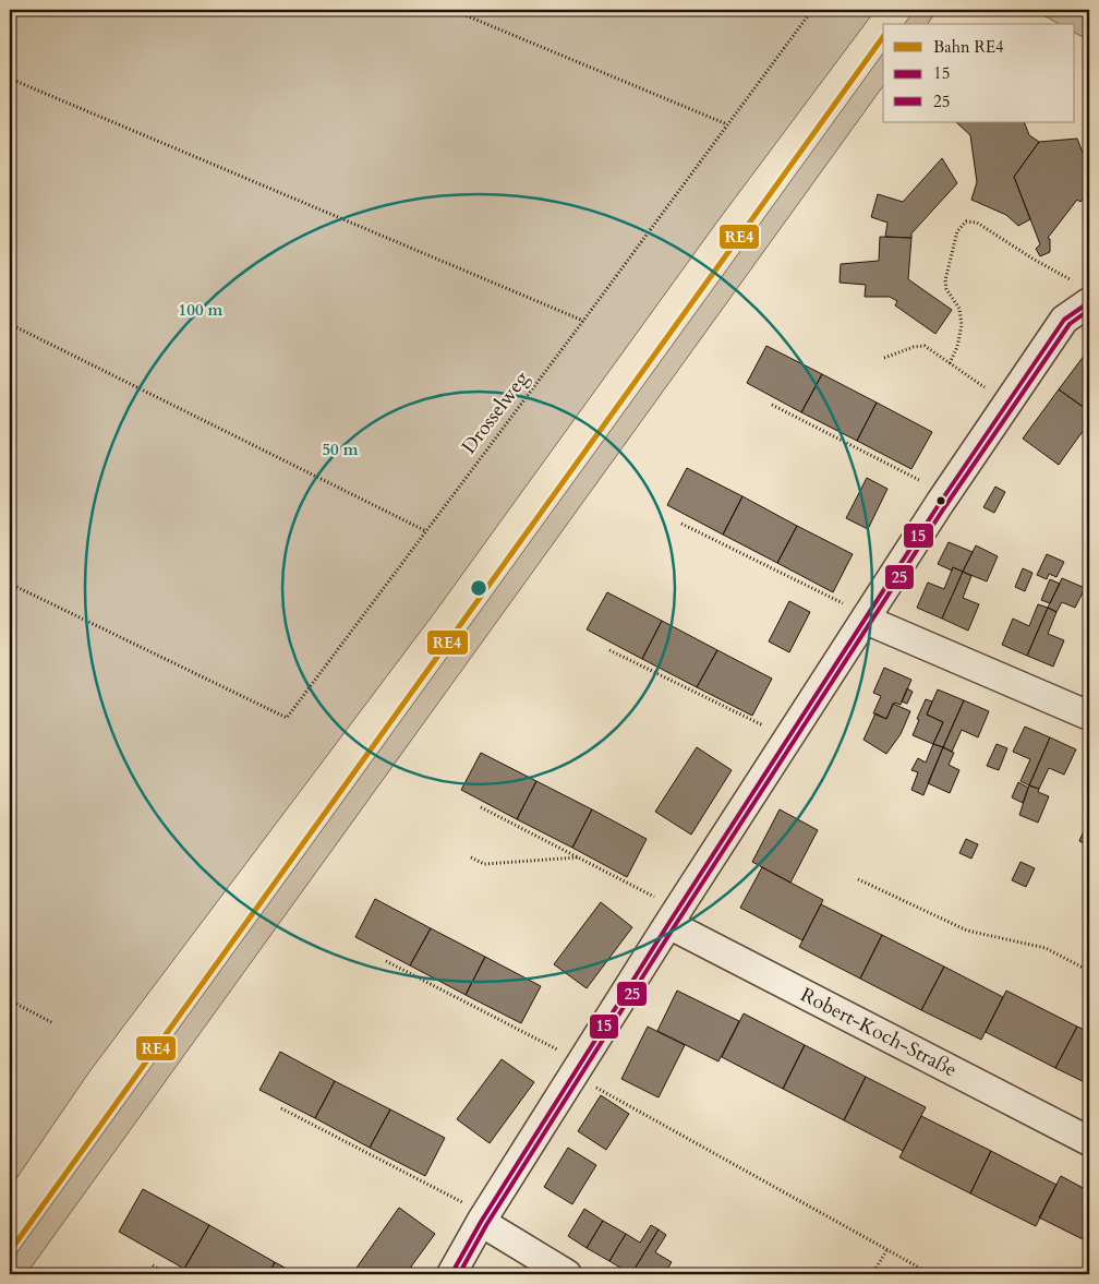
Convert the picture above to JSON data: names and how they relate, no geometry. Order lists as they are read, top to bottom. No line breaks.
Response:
{"streets":{"street":["Robert-Koch-Straße"],"path":["Drosselweg"]},"lines":["rail line RE4","transit line 15","transit line 25"],"legend":["Bahn RE4","15","25"],"rings":["100 m","50 m"]}
